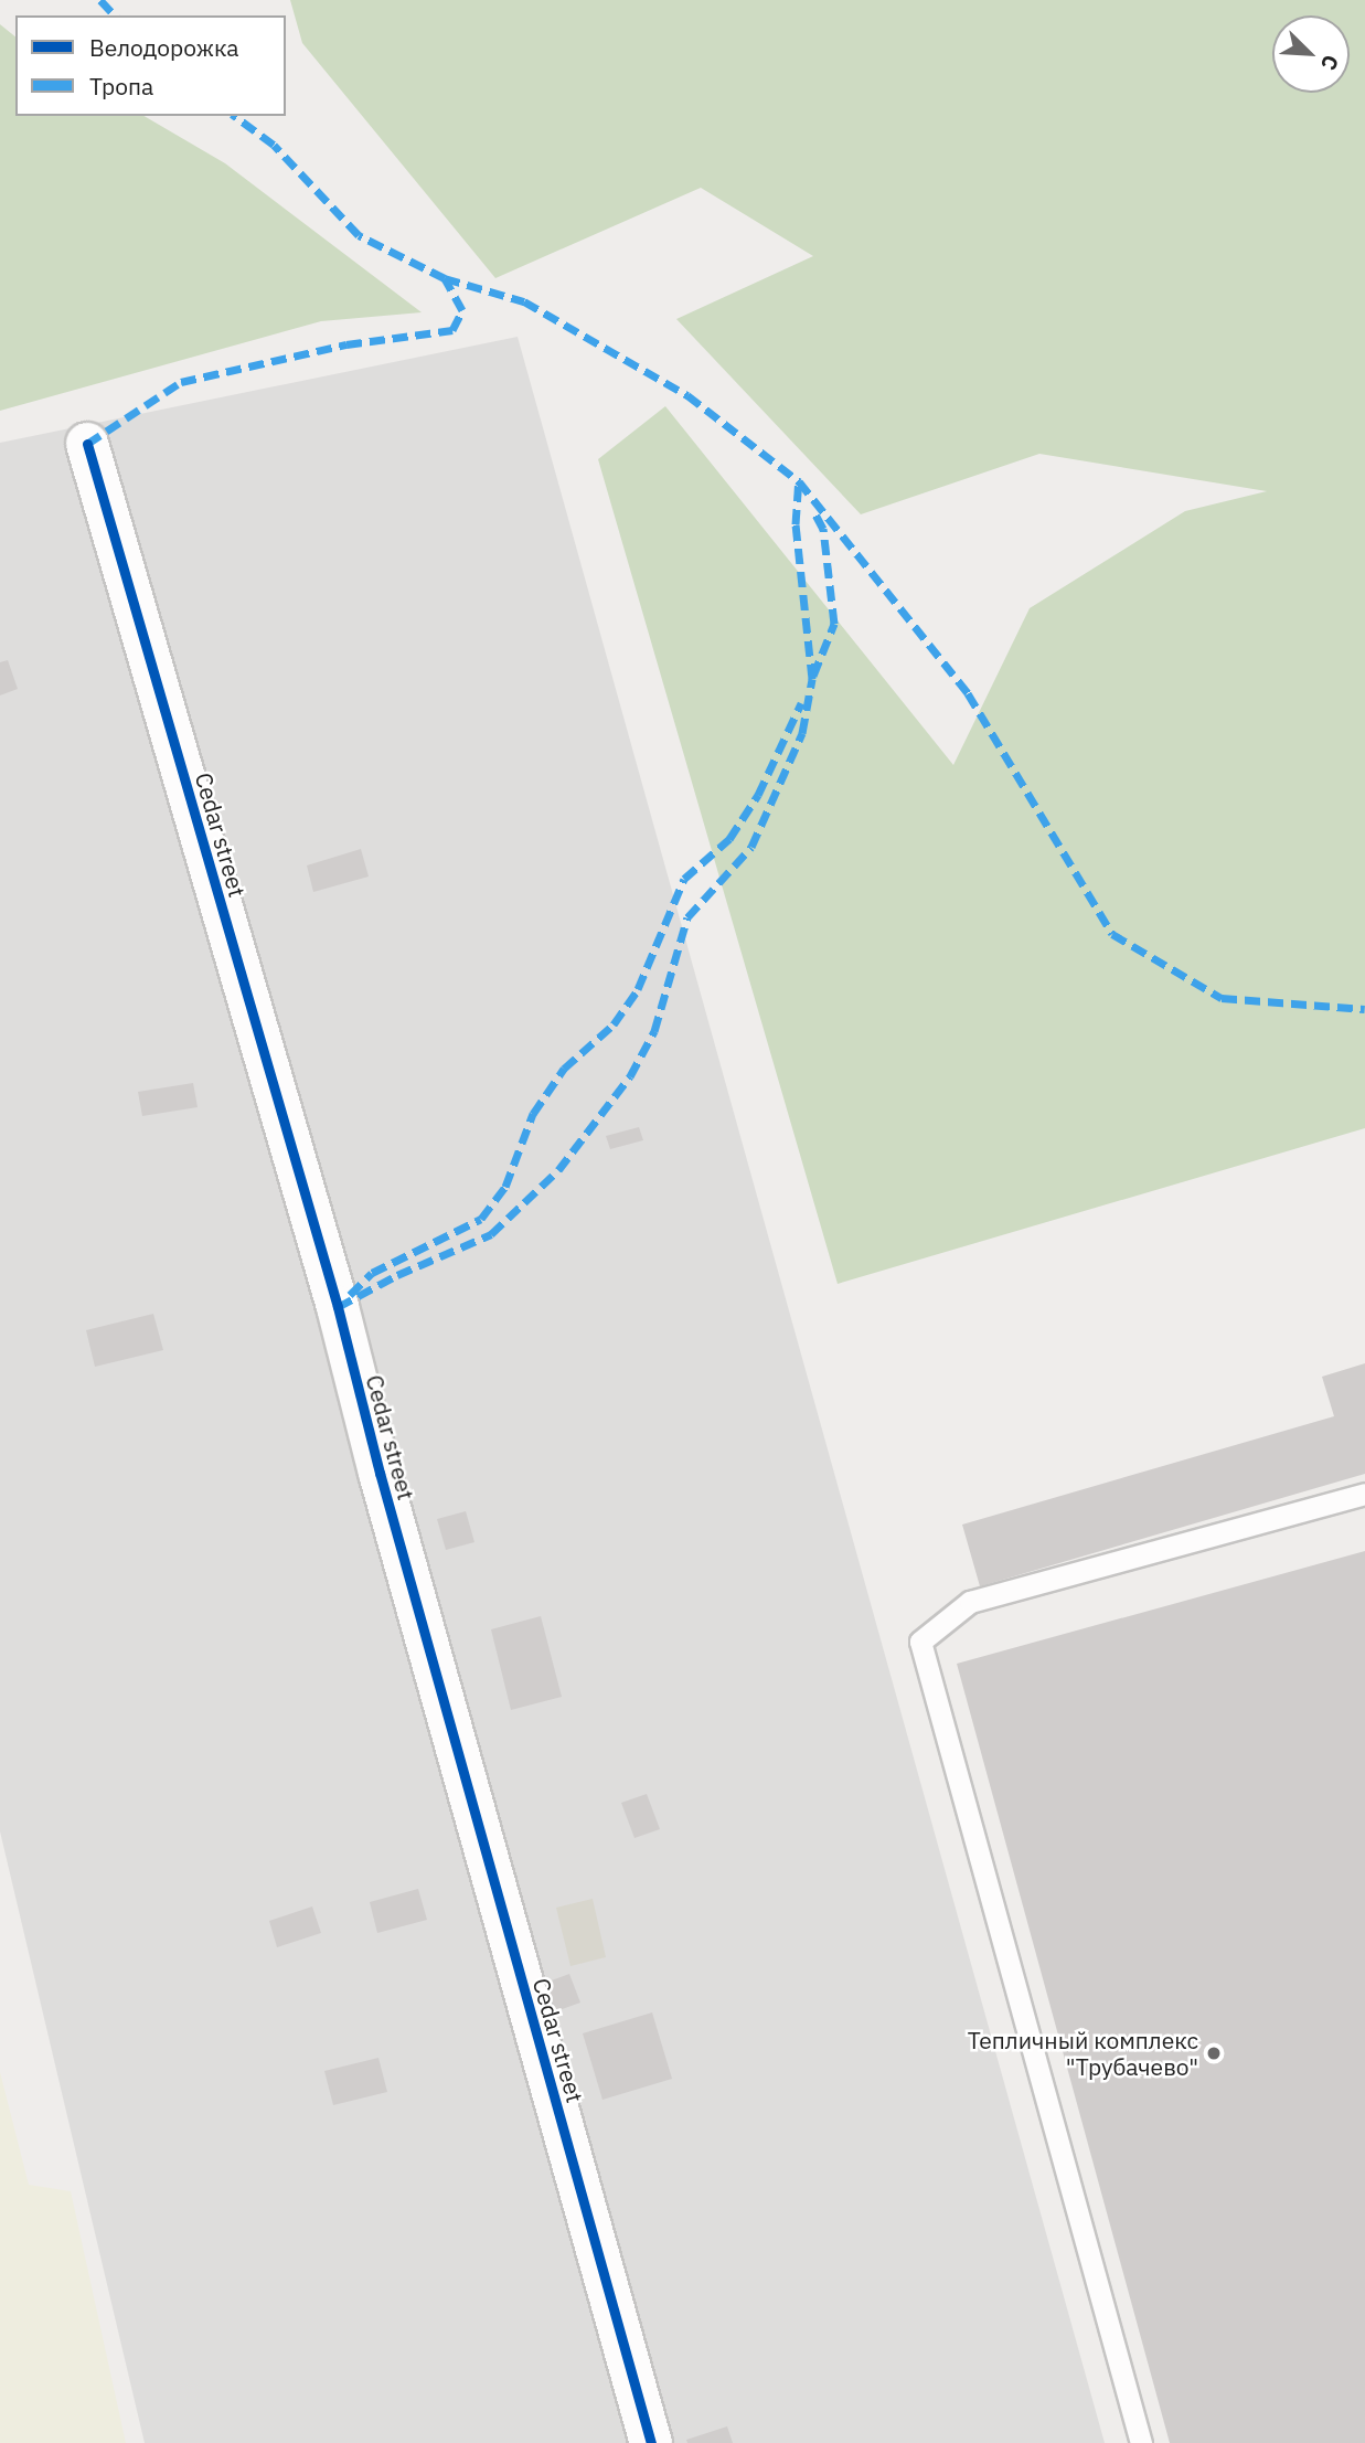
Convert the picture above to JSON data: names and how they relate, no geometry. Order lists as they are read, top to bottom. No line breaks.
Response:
{"streets":{"street":["Cedar street"]},"places":["Тепличный комплекс \"Трубачево\""],"legend":["Велодорожка","Тропа"],"north":"bottom right"}
